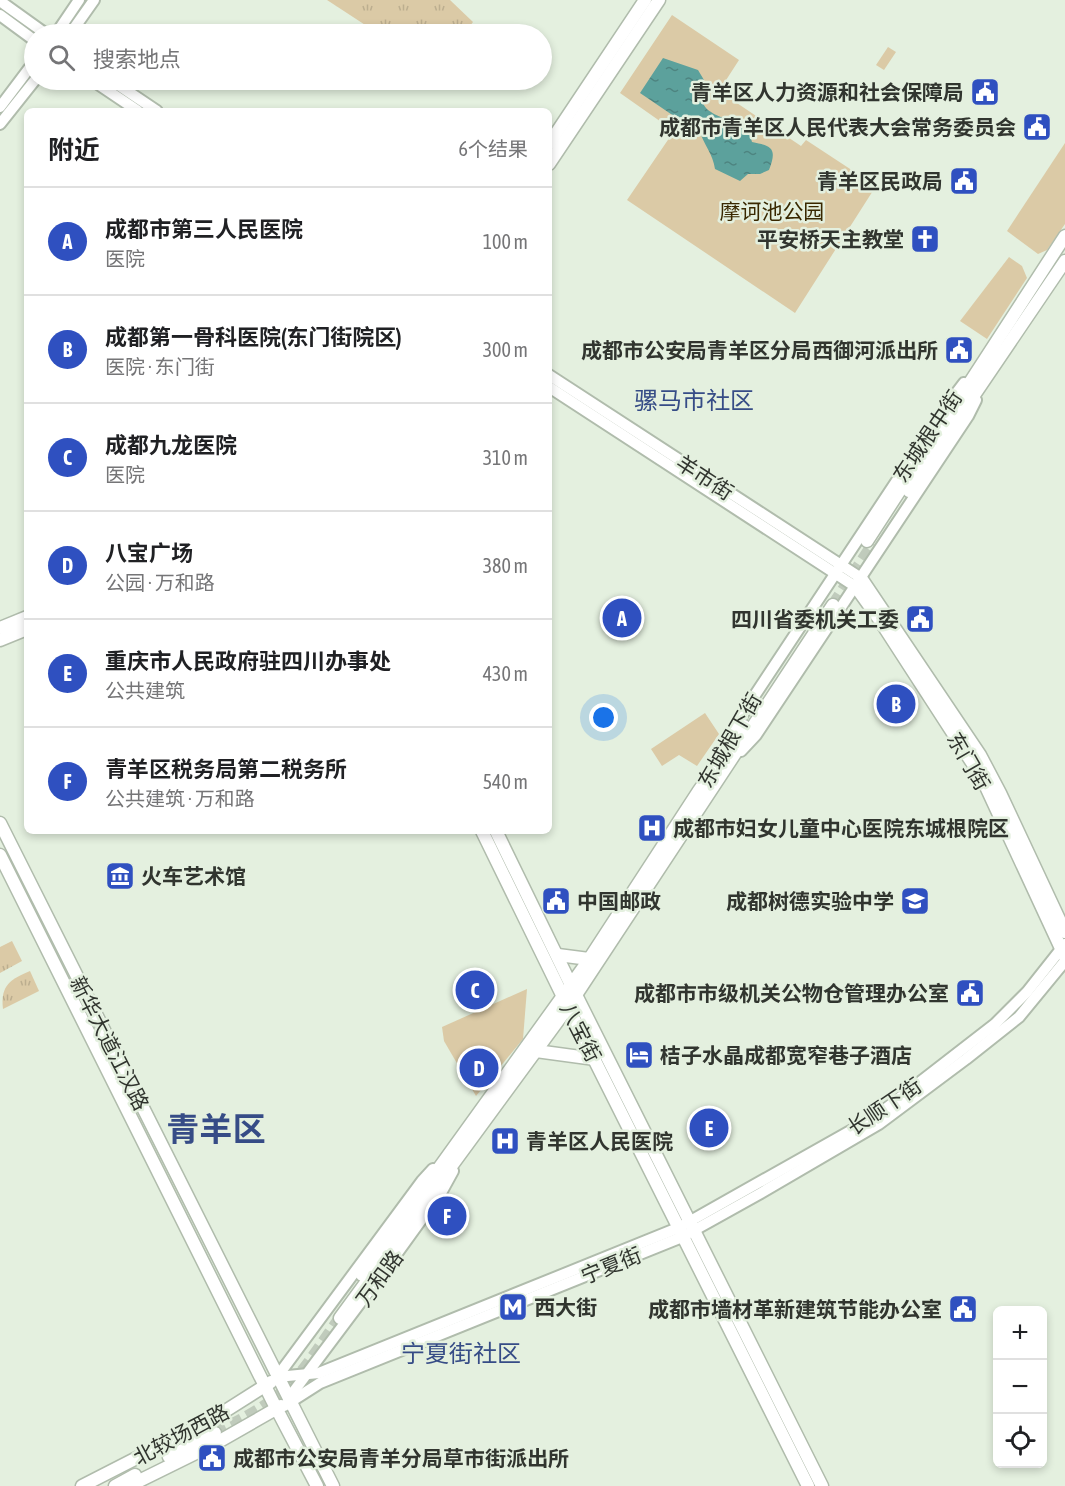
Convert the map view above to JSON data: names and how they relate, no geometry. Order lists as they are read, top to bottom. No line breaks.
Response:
{"streets":{"main road":["东城根中街","羊市街","东城根下街","东门街","八宝街","新华大道江汉路","长顺下街","宁夏街","万和路","北较场西路"]},"crossings":[["东城根中街","羊市街"],["东城根中街","东城根下街"],["东城根中街","东门街"],["羊市街","东城根下街"],["羊市街","东门街"],["东城根下街","东门街"],["东城根下街","八宝街"],["东城根下街","万和路"],["东门街","长顺下街"],["八宝街","长顺下街"],["八宝街","宁夏街"],["八宝街","万和路"],["新华大道江汉路","宁夏街"],["新华大道江汉路","万和路"],["新华大道江汉路","北较场西路"],["长顺下街","宁夏街"],["宁夏街","万和路"],["宁夏街","北较场西路"],["万和路","北较场西路"]],"districts":["骡马市社区","青羊区","宁夏街社区"],"parks":["摩诃池公园"],"places":{"public building":["青羊区人力资源和社会保障局","成都市青羊区人民代表大会常务委员会","青羊区民政局","成都市公安局青羊区分局西御河派出所","四川省委机关工委","中国邮政","成都市市级机关公物仓管理办公室","成都市墙材革新建筑节能办公室","成都市公安局青羊分局草市街派出所"],"church":["平安桥天主教堂"],"hospital":["成都市妇女儿童中心医院东城根院区","青羊区人民医院"],"museum":["火车艺术馆"],"school or university":["成都树德实验中学"],"hotel":["桔子水晶成都宽窄巷子酒店"],"metro station":["西大街"]},"page":{"search":"搜索地点","heading":["附近","6个结果"],"list":[{"mark":"A","name":"成都市第三人民医院","note":"医院","value":"100 m"},{"mark":"B","name":"成都第一骨科医院(东门街院区)","note":"医院 · 东门街","value":"300 m"},{"mark":"C","name":"成都九龙医院","note":"医院","value":"310 m"},{"mark":"D","name":"八宝广场","note":"公园 · 万和路","value":"380 m"},{"mark":"E","name":"重庆市人民政府驻四川办事处","note":"公共建筑","value":"430 m"},{"mark":"F","name":"青羊区税务局第二税务所","note":"公共建筑 · 万和路","value":"540 m"}],"pins":["A","B","C","D","E","F"],"map_buttons":["+","−"]}}
